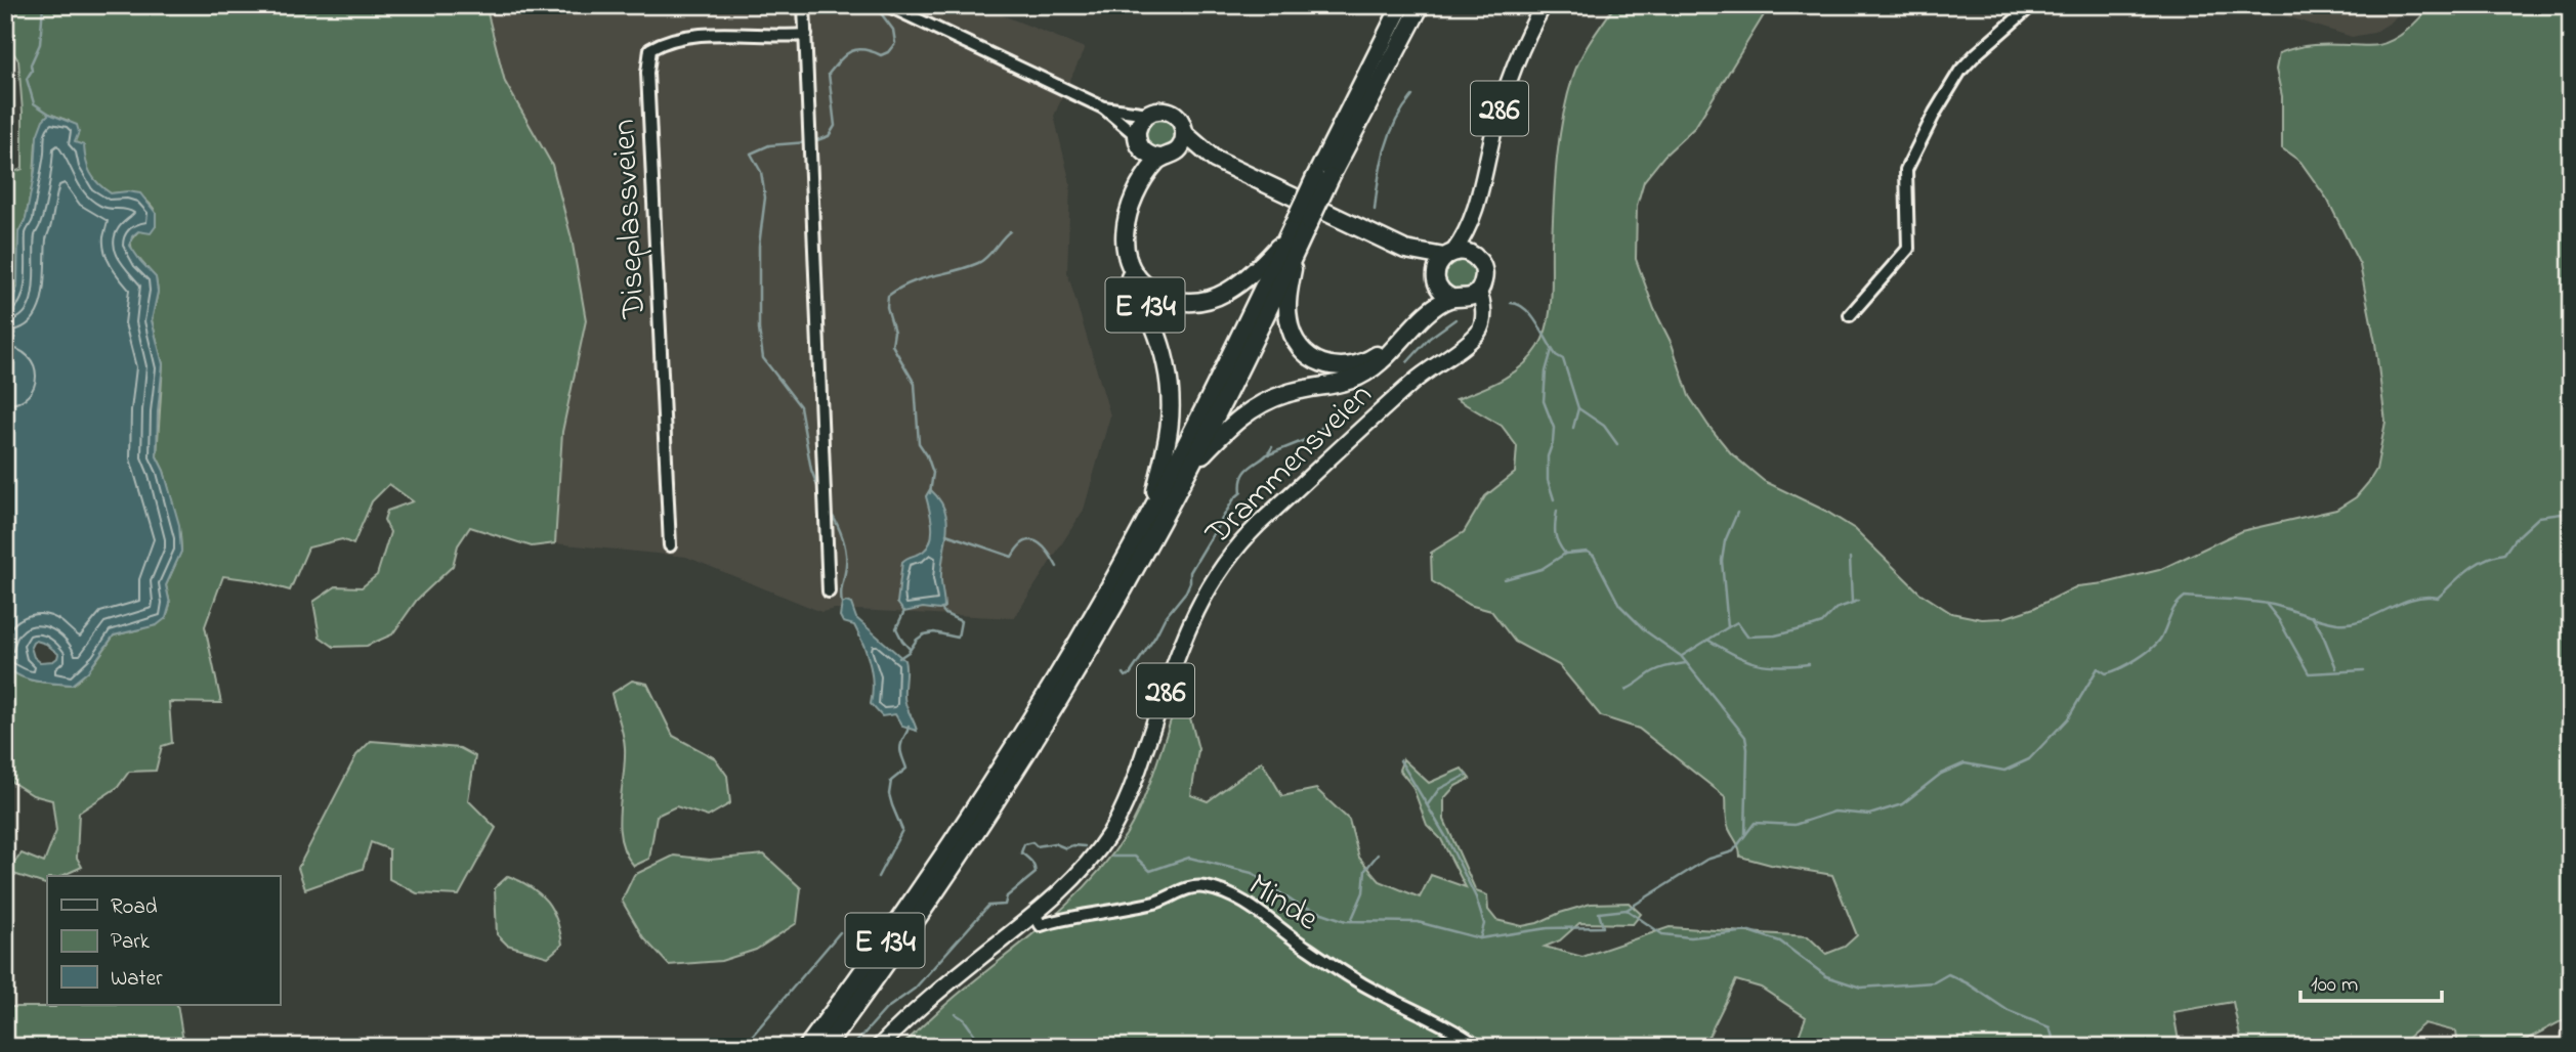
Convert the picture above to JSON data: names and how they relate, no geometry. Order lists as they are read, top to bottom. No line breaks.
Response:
{"streets":{"highway":["E 134"],"main road":["286","Drammensveien"],"street":["Diseplassveien","Minde"]},"crossings":[["286","E 134"],["286","Drammensveien"],["E 134","Drammensveien"],["Drammensveien","Minde"]],"legend":["Road","Park","Water"],"scale_bar":"100 m"}
